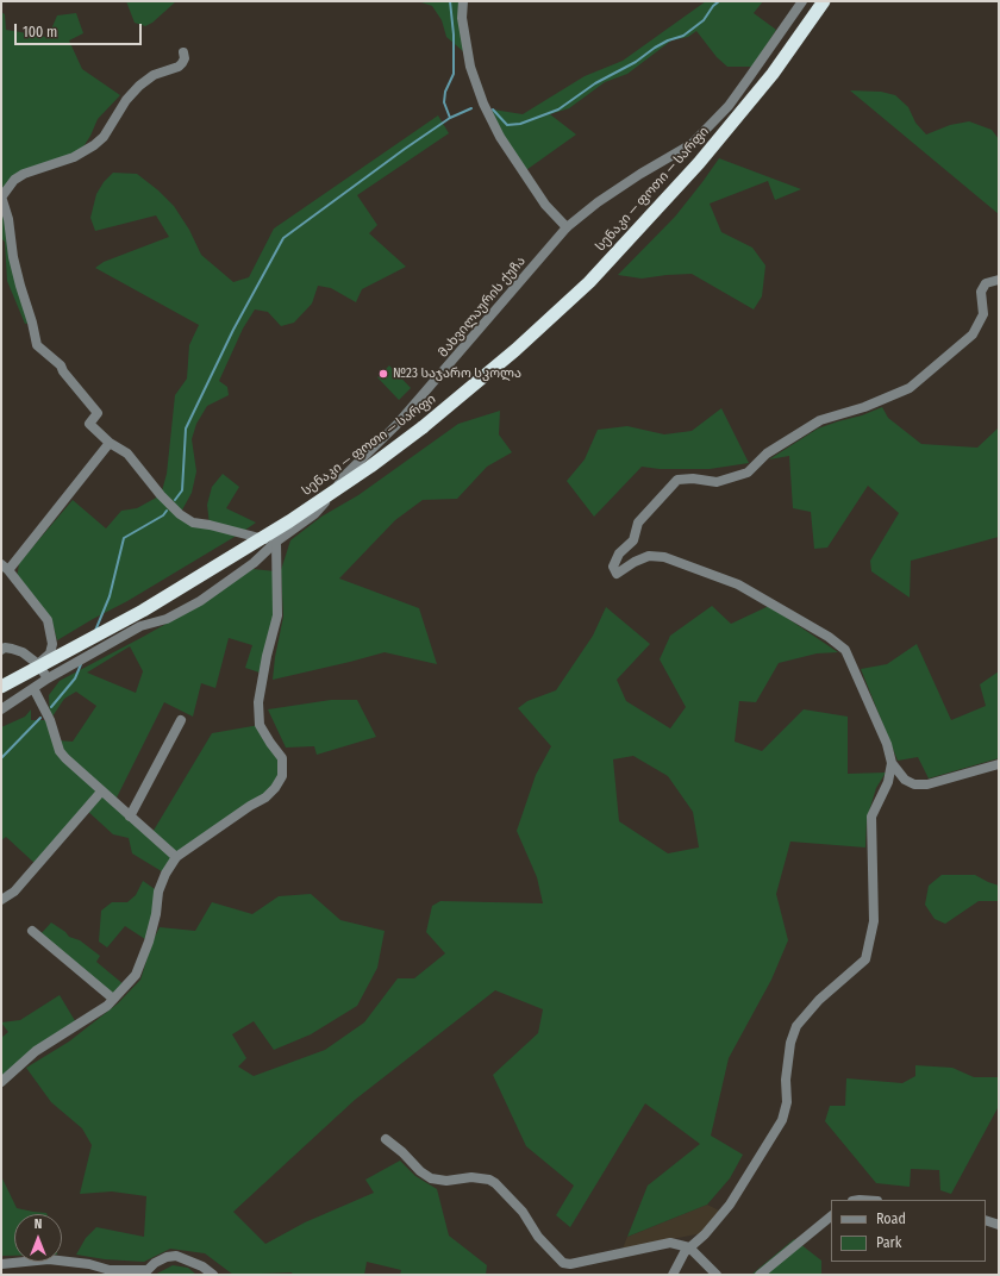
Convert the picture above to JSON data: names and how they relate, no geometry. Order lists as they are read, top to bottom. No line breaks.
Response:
{"streets":{"highway":["სენაკი — ფოთი — სარფი"],"street":["მახვილაურის ქუჩა"]},"places":["№23 საჯარო სკოლა"],"legend":["Road","Park"],"scale_bar":"100 m","north":"top"}
